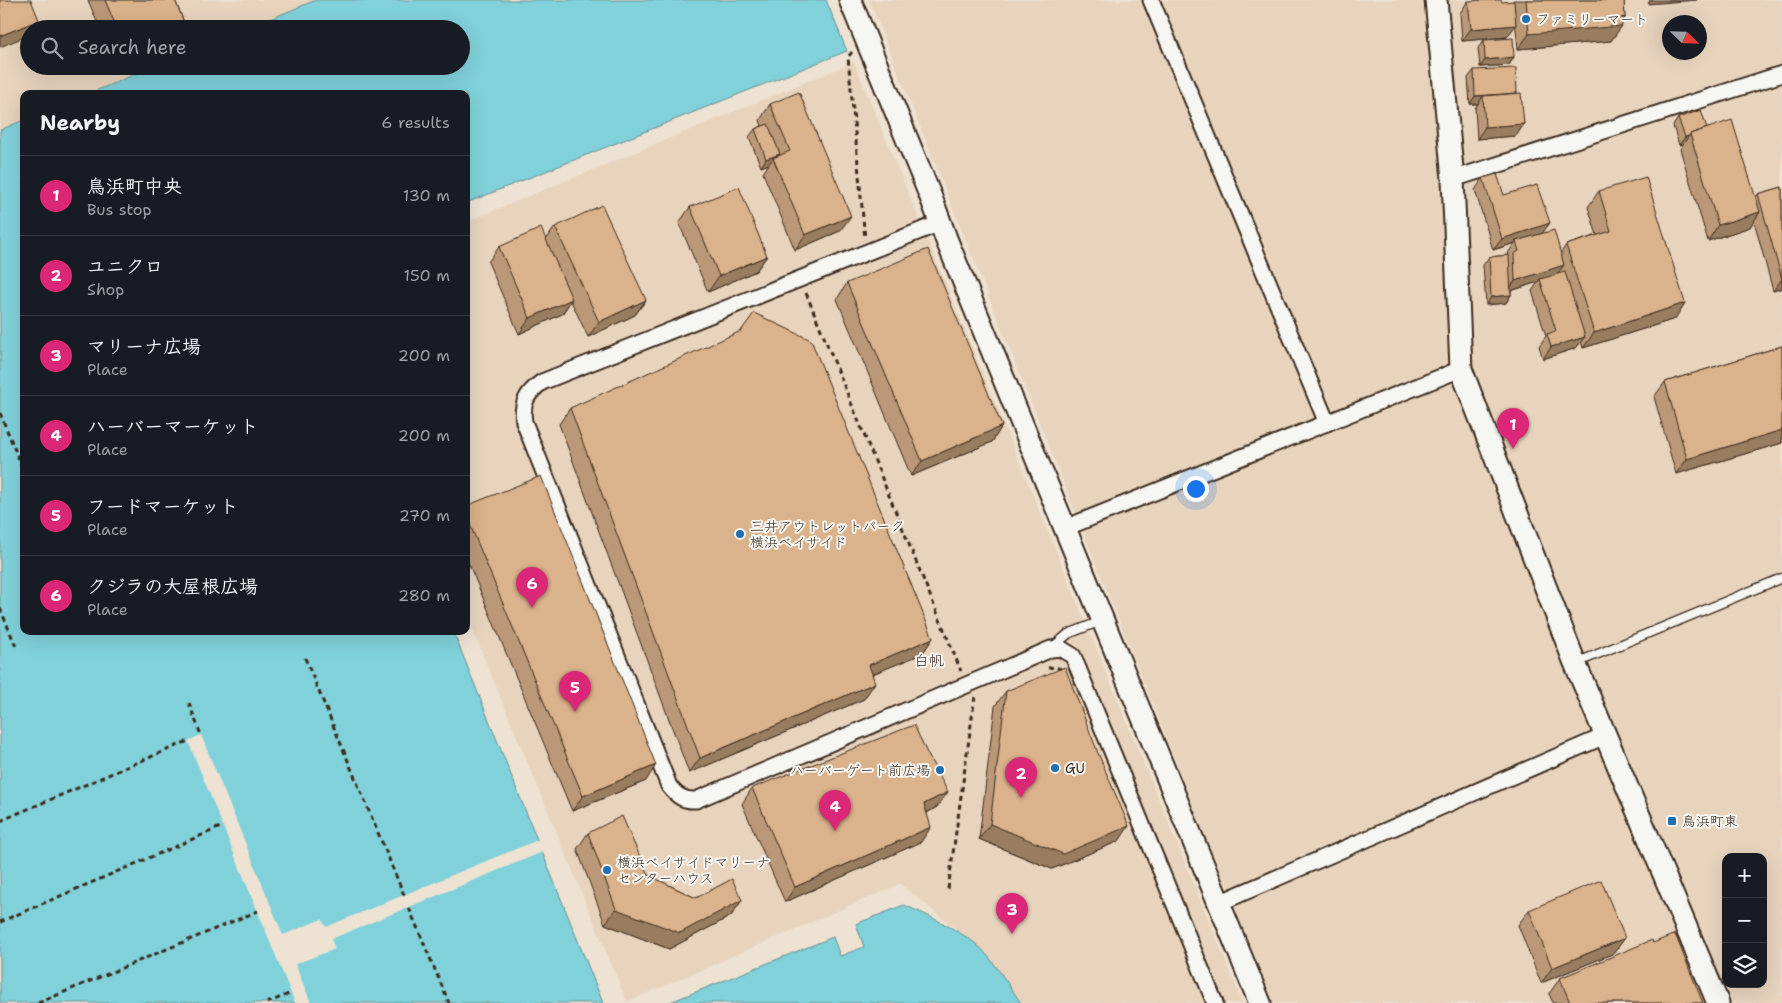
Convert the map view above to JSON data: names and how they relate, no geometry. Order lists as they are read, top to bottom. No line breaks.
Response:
{"districts":["白帆"],"places":{"other":["ファミリーマート","三井アウトレットパーク 横浜ベイサイド","GU","ハーバーゲート前広場","横浜ベイサイドマリーナ センターハウス"],"transit":["鳥浜町東"]},"north":"bottom right","page":{"search":"Search here","heading":["Nearby","6 results"],"list":[{"mark":"1","name":"鳥浜町中央","note":"Bus stop","value":"130 m"},{"mark":"2","name":"ユニクロ","note":"Shop","value":"150 m"},{"mark":"3","name":"マリーナ広場","note":"Place","value":"200 m"},{"mark":"4","name":"ハーバーマーケット","note":"Place","value":"200 m"},{"mark":"5","name":"フードマーケット","note":"Place","value":"270 m"},{"mark":"6","name":"クジラの大屋根広場","note":"Place","value":"280 m"}],"pins":["1","6","5","2","4","3"],"map_buttons":["+","−"]}}
